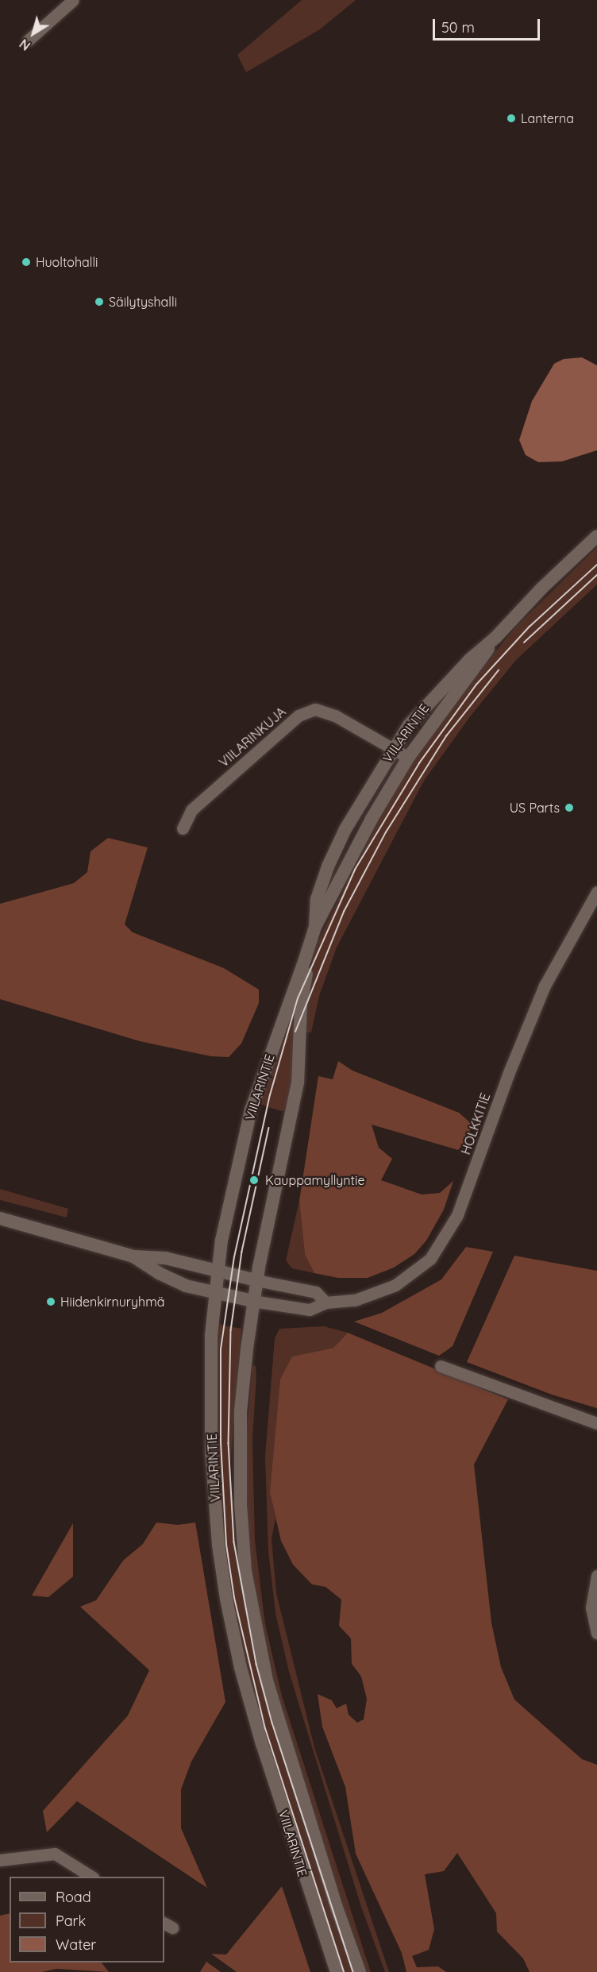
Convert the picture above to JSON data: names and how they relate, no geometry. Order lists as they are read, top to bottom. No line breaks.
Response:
{"streets":{"main road":["VIILARINTIE"],"street":["VIILARINKUJA","HOLKKITIE"]},"crossings":[["VIILARINTIE","VIILARINKUJA"],["VIILARINTIE","HOLKKITIE"]],"places":["Lanterna","Huoltohalli","Säilytyshalli","US Parts","Kauppamyllyntie","Hiidenkirnuryhmä"],"legend":["Road","Park","Water"],"scale_bar":"50 m","north":"bottom left"}
